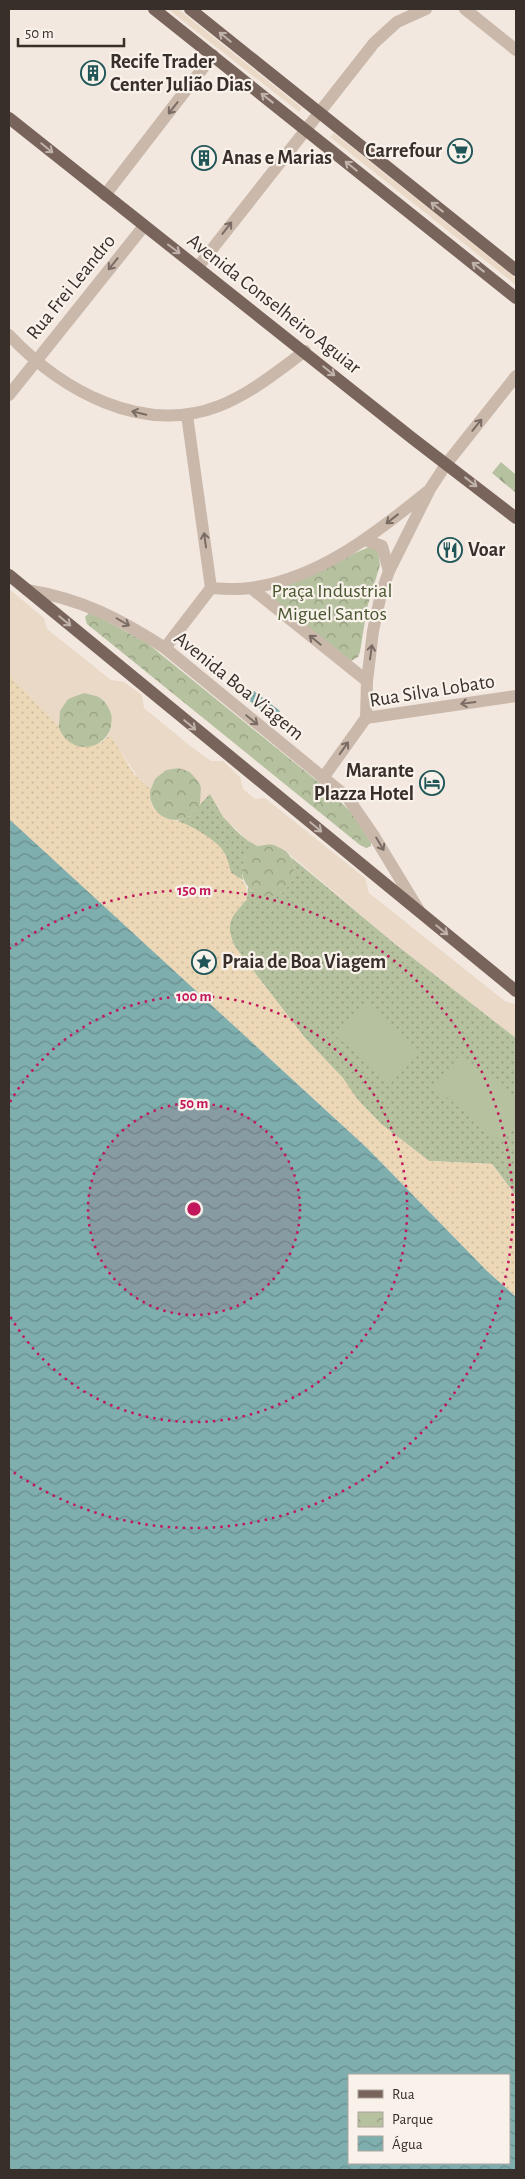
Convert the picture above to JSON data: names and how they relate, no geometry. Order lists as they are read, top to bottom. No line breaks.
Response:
{"streets":{"main road":["Avenida Conselheiro Aguiar","Avenida Boa Viagem"],"street":["Rua Frei Leandro","Rua Silva Lobato"]},"crossings":[["Rua Frei Leandro","Avenida Conselheiro Aguiar"],["Avenida Boa Viagem","Rua Silva Lobato"]],"one_way":["Rua Frei Leandro","Avenida Conselheiro Aguiar","Avenida Boa Viagem"],"parks":["Praça Industrial Miguel Santos"],"places":{"building":["Recife Trader Center Julião Dias","Anas e Marias"],"supermarket":["Carrefour"],"restaurant":["Voar"],"hotel":["Marante Plazza Hotel"],"place":["Praia de Boa Viagem"]},"legend":["Rua","Parque","Água"],"scale_bar":"50 m","rings":["150 m","100 m","50 m"]}
